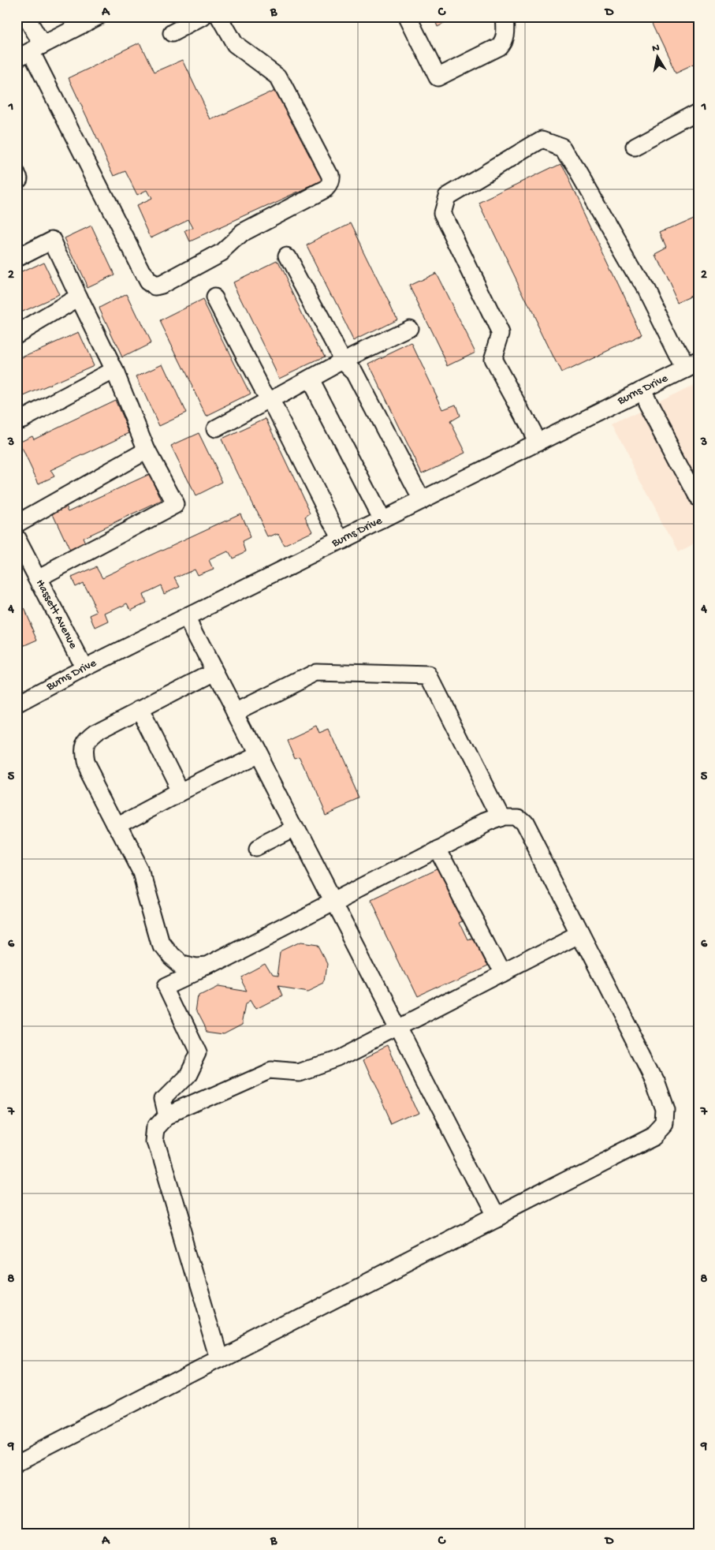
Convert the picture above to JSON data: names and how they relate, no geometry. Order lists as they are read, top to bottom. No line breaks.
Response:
{"streets":{"street":["Burns Drive","Hassett Avenue"]},"crossings":[["Burns Drive","Hassett Avenue"]],"north":"top","grid":{"columns":["A","B","C","D"],"rows":["1","2","3","4","5","6","7","8","9"]}}
